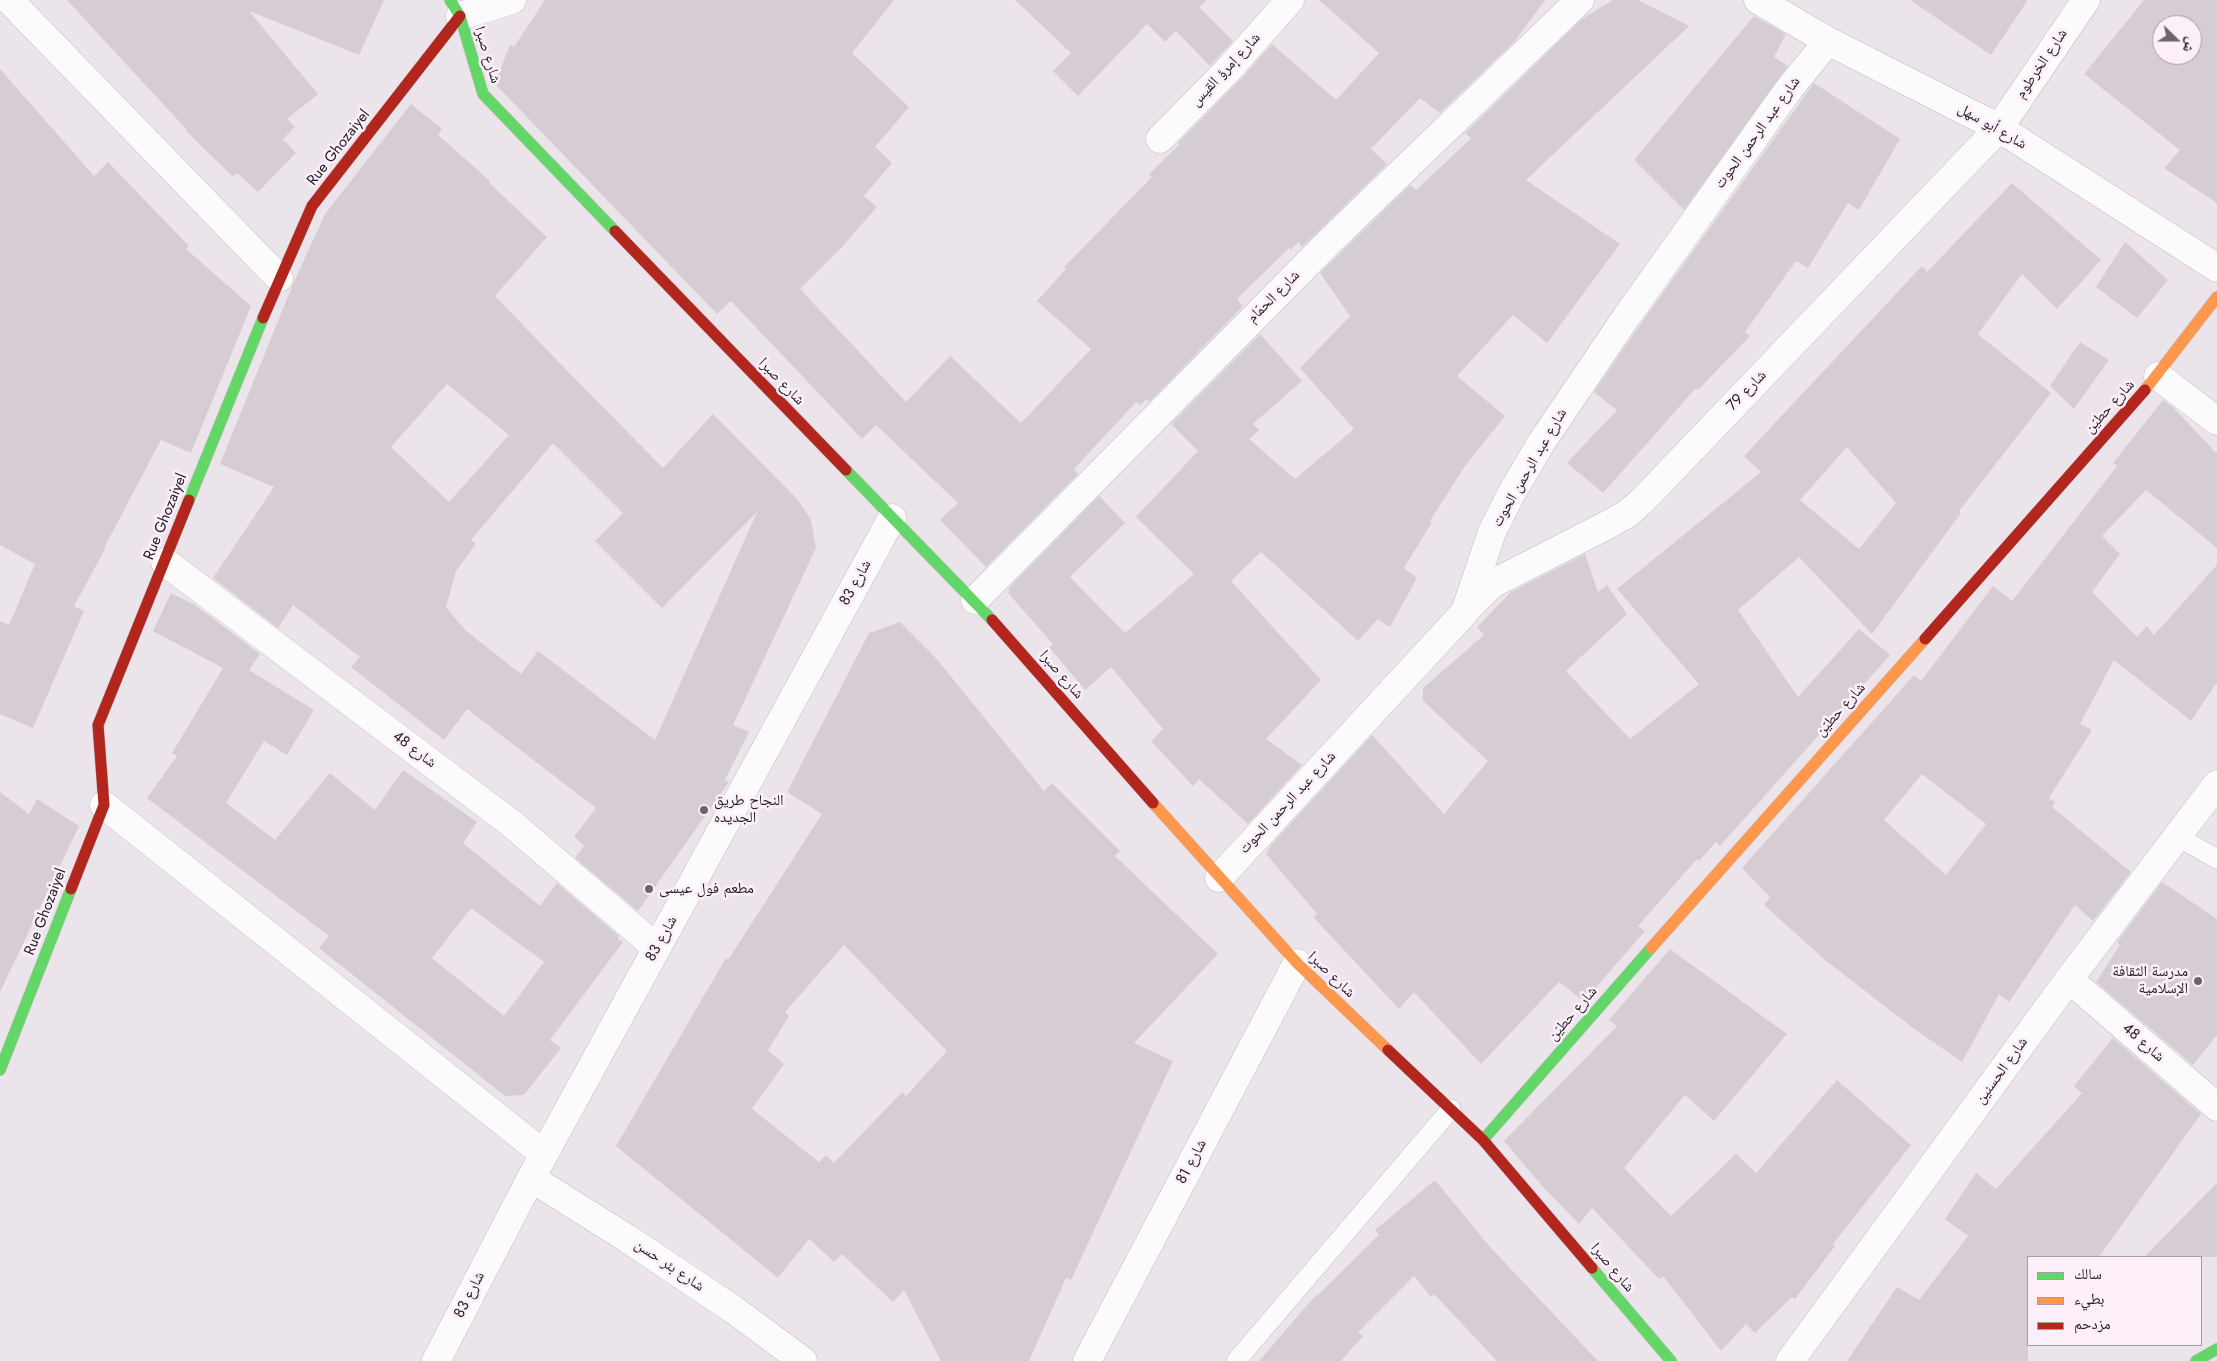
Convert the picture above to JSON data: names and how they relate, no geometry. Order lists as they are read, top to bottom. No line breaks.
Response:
{"streets":{"street":["شارع صبرا","شارع الخرطوم","شارع إمرؤ القيس","شارع أبو سهل","شارع عبد الرحمن الحوت","Rue Ghozaiyel","شارع الحمّام","شارع 79","شارع حطيّن","شارع 83","شارع 48","شارع الحسنين","شارع 81","شارع بئر حسن"]},"crossings":[["شارع صبرا","شارع عبد الرحمن الحوت"],["شارع صبرا","Rue Ghozaiyel"],["شارع صبرا","شارع الحمّام"],["شارع صبرا","شارع حطيّن"],["شارع صبرا","شارع 83"],["شارع صبرا","شارع 81"],["شارع الخرطوم","شارع أبو سهل"],["شارع الخرطوم","شارع 79"],["شارع أبو سهل","شارع عبد الرحمن الحوت"],["شارع أبو سهل","شارع 79"],["شارع عبد الرحمن الحوت","شارع 79"],["Rue Ghozaiyel","شارع 48"],["شارع 83","شارع 48"],["شارع 83","شارع بئر حسن"],["شارع 48","شارع الحسنين"]],"places":["النجاح طريق الجديده","مطعم فول عيسى","مدرسة الثقافة الإسلامية"],"legend":["سالك","بطيء","مزدحم"],"north":"right"}
